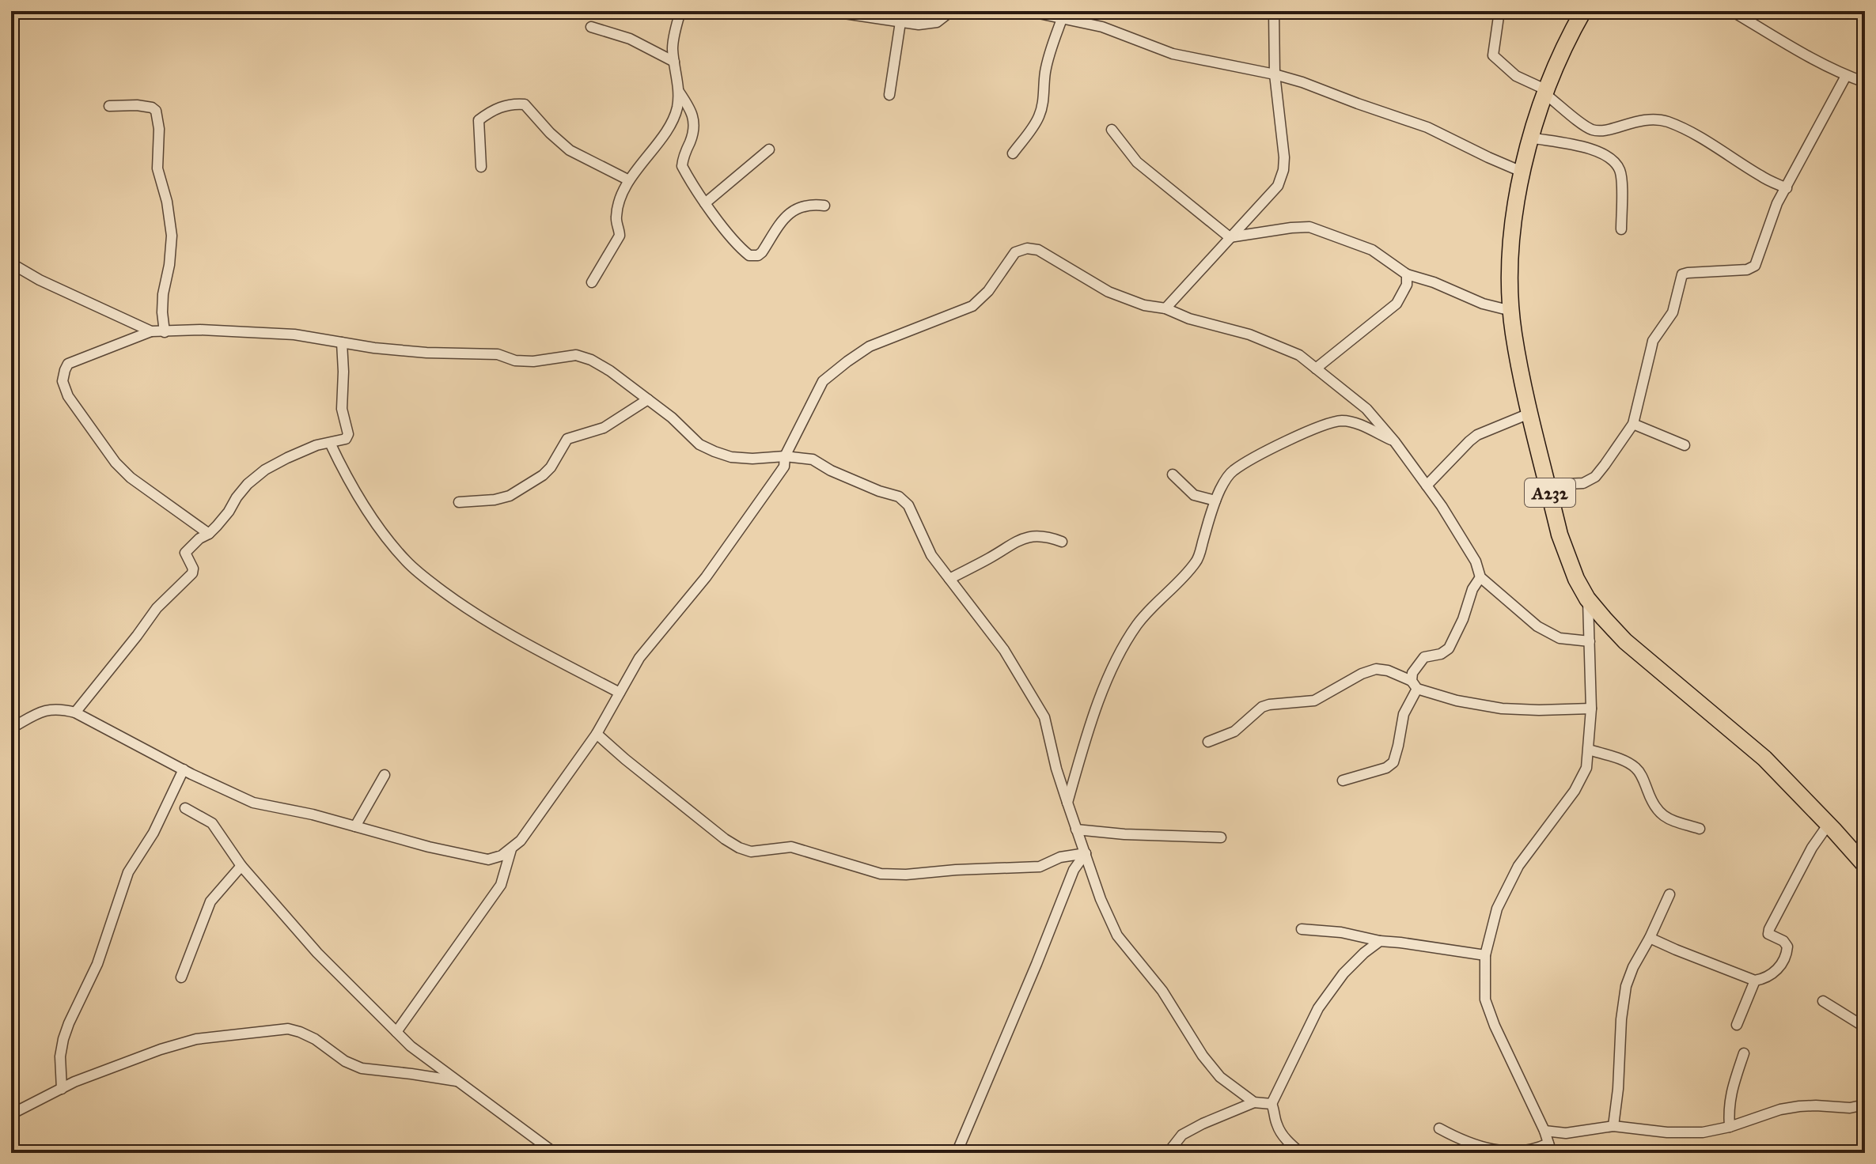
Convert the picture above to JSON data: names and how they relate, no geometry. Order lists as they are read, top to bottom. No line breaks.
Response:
{"streets":{"main road":["A232"]}}
